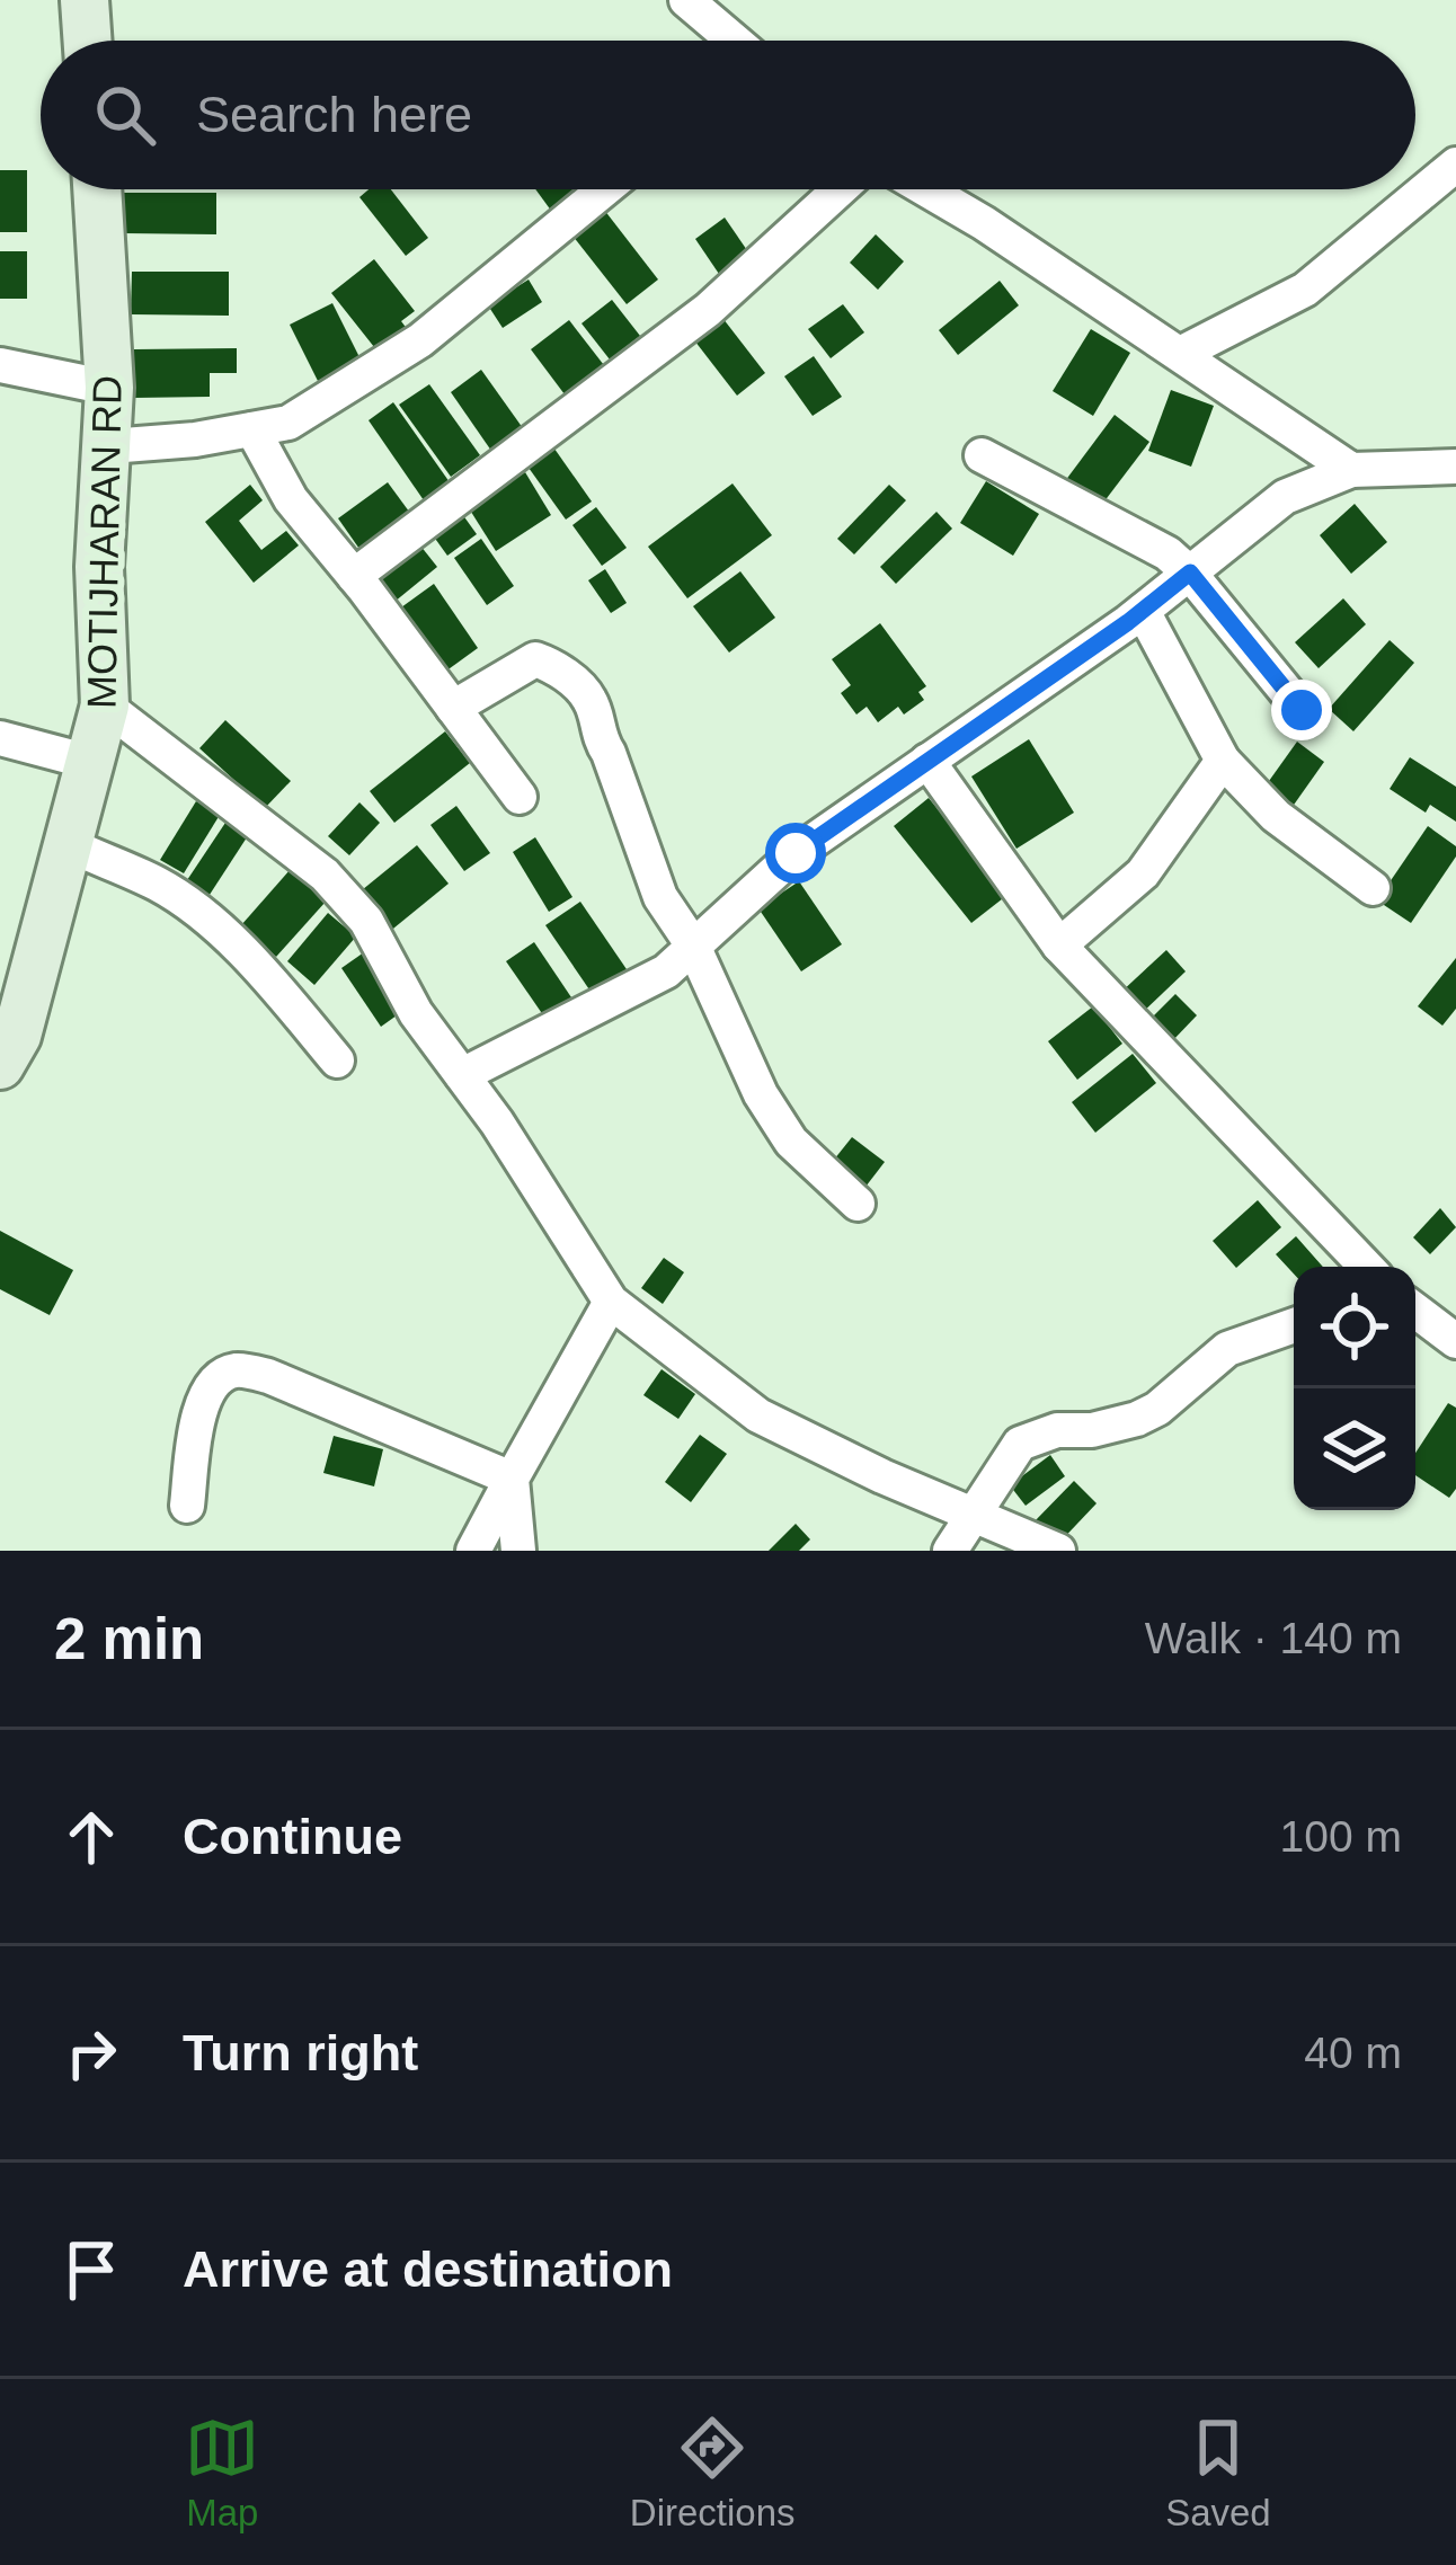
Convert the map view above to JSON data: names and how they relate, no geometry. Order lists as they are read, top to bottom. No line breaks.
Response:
{"streets":{"main road":["MOTIJHARAN RD"]},"page":{"search":"Search here","heading":["2 min","Walk · 140 m"],"list":[["Continue","100 m"],["Turn right","40 m"],"Arrive at destination"],"nav":["Map","Directions","Saved"]}}
